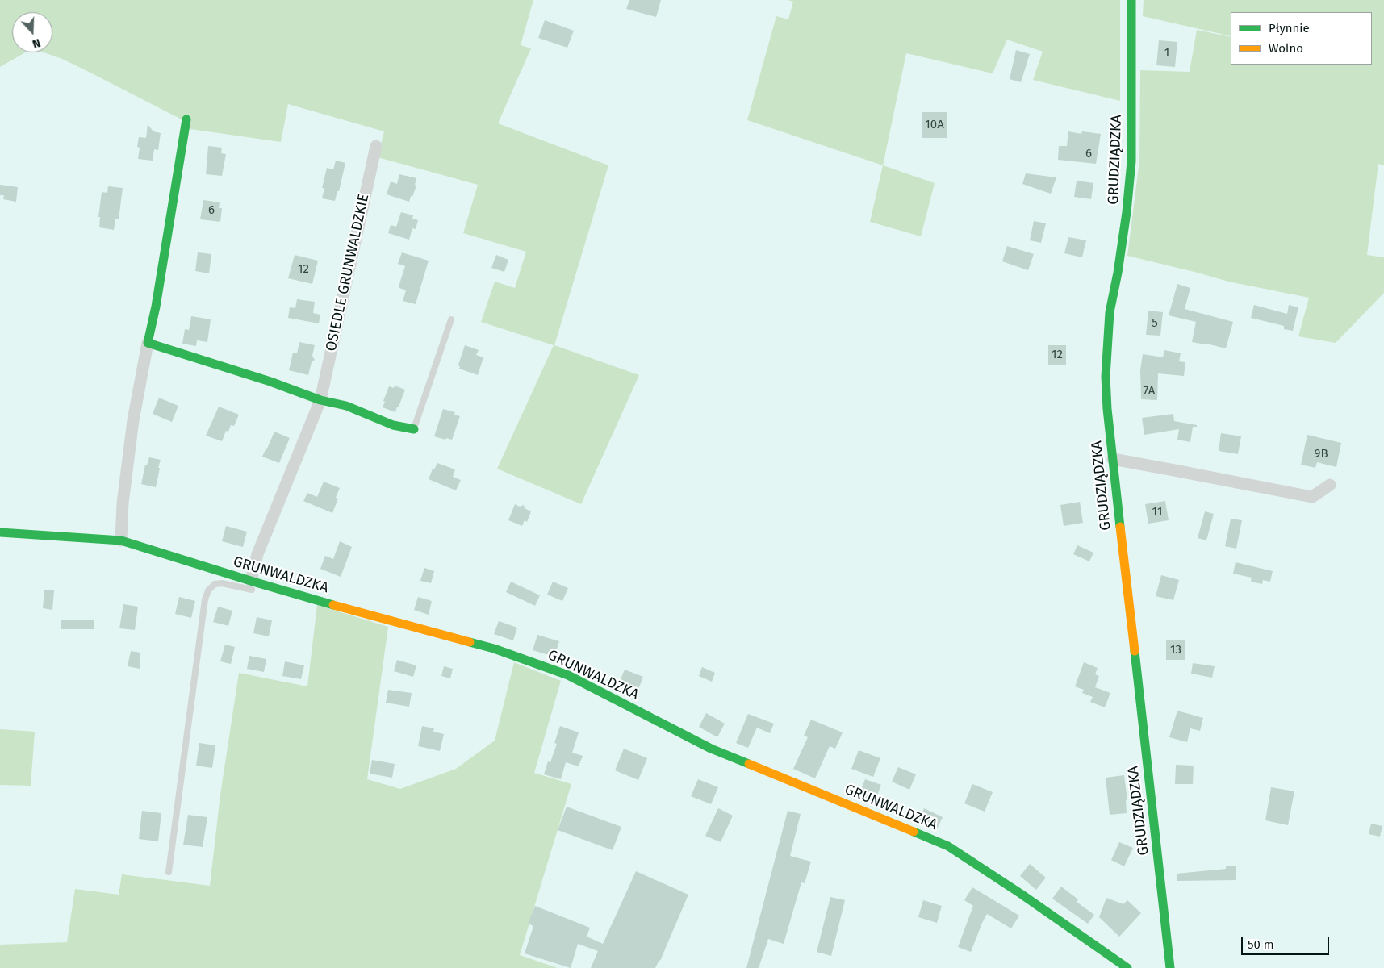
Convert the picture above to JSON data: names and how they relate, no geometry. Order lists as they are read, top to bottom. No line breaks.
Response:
{"streets":{"street":["GRUDZIĄDZKA","OSIEDLE GRUNWALDZKIE","GRUNWALDZKA"]},"crossings":[["OSIEDLE GRUNWALDZKIE","GRUNWALDZKA"]],"house_numbers":["1","10A","6","6","12","5","12","7A","9B","11","13"],"legend":["Płynnie","Wolno"],"scale_bar":"50 m","north":"bottom"}
